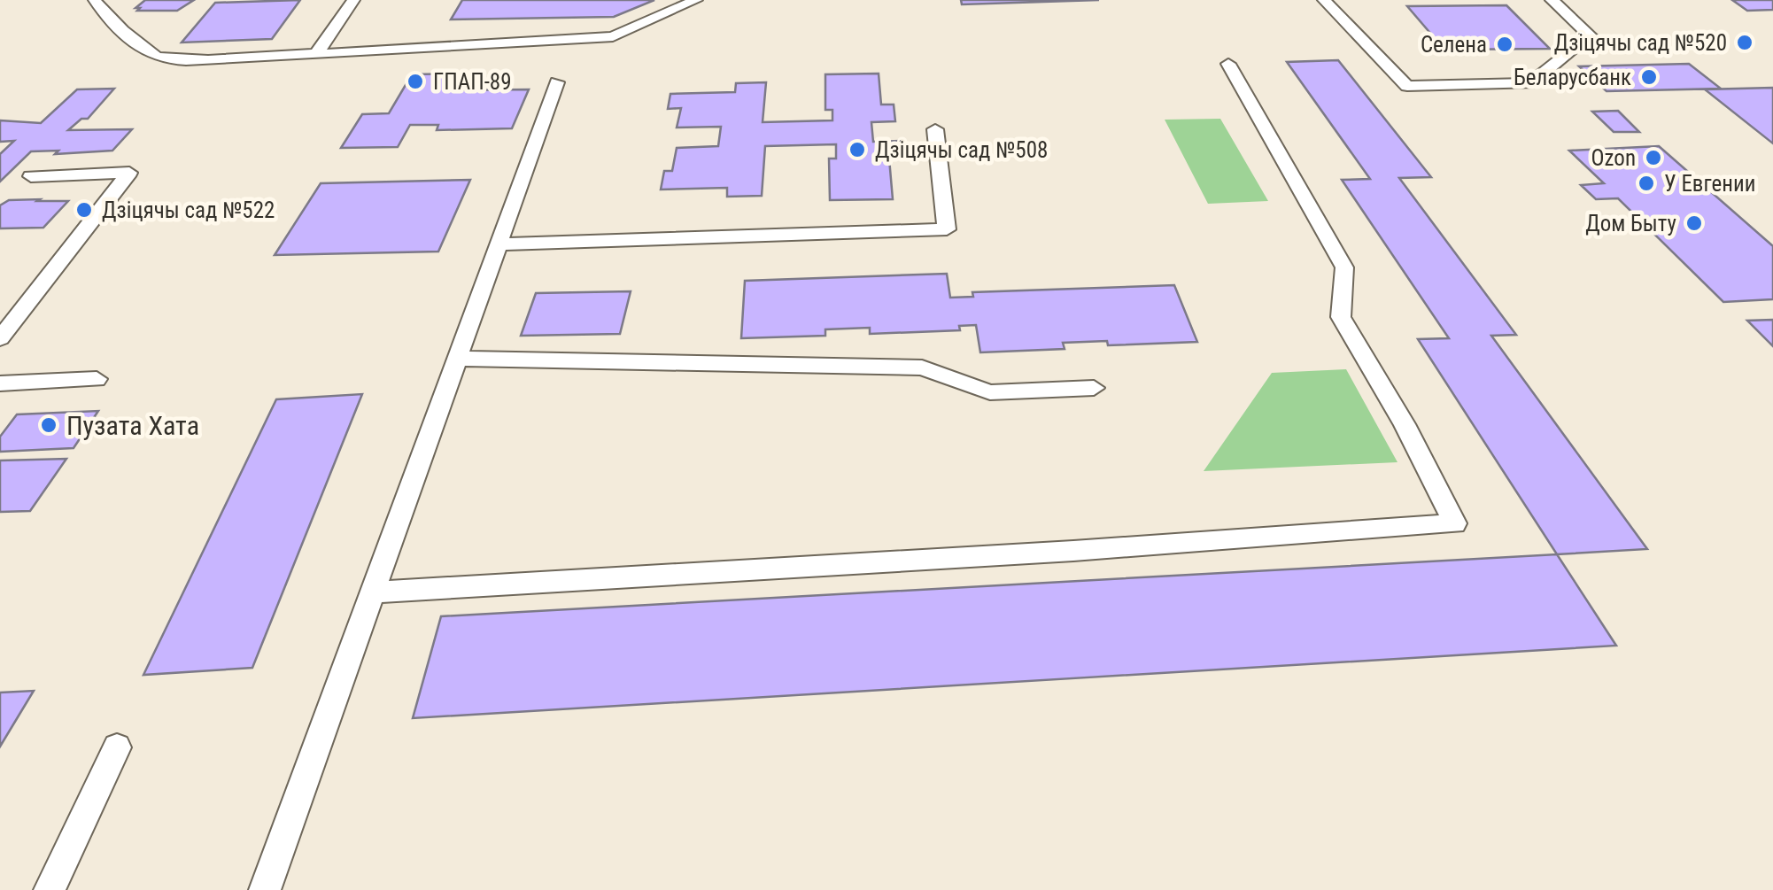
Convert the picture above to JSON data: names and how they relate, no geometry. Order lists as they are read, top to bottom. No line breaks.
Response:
{"places":["Дзіцячы сад №520","Селена","Беларусбанк","ГПАП-89","Дзіцячы сад №508","Ozon","У Евгении","Дзіцячы сад №522","Дом Быту","Пузата Хата"]}
